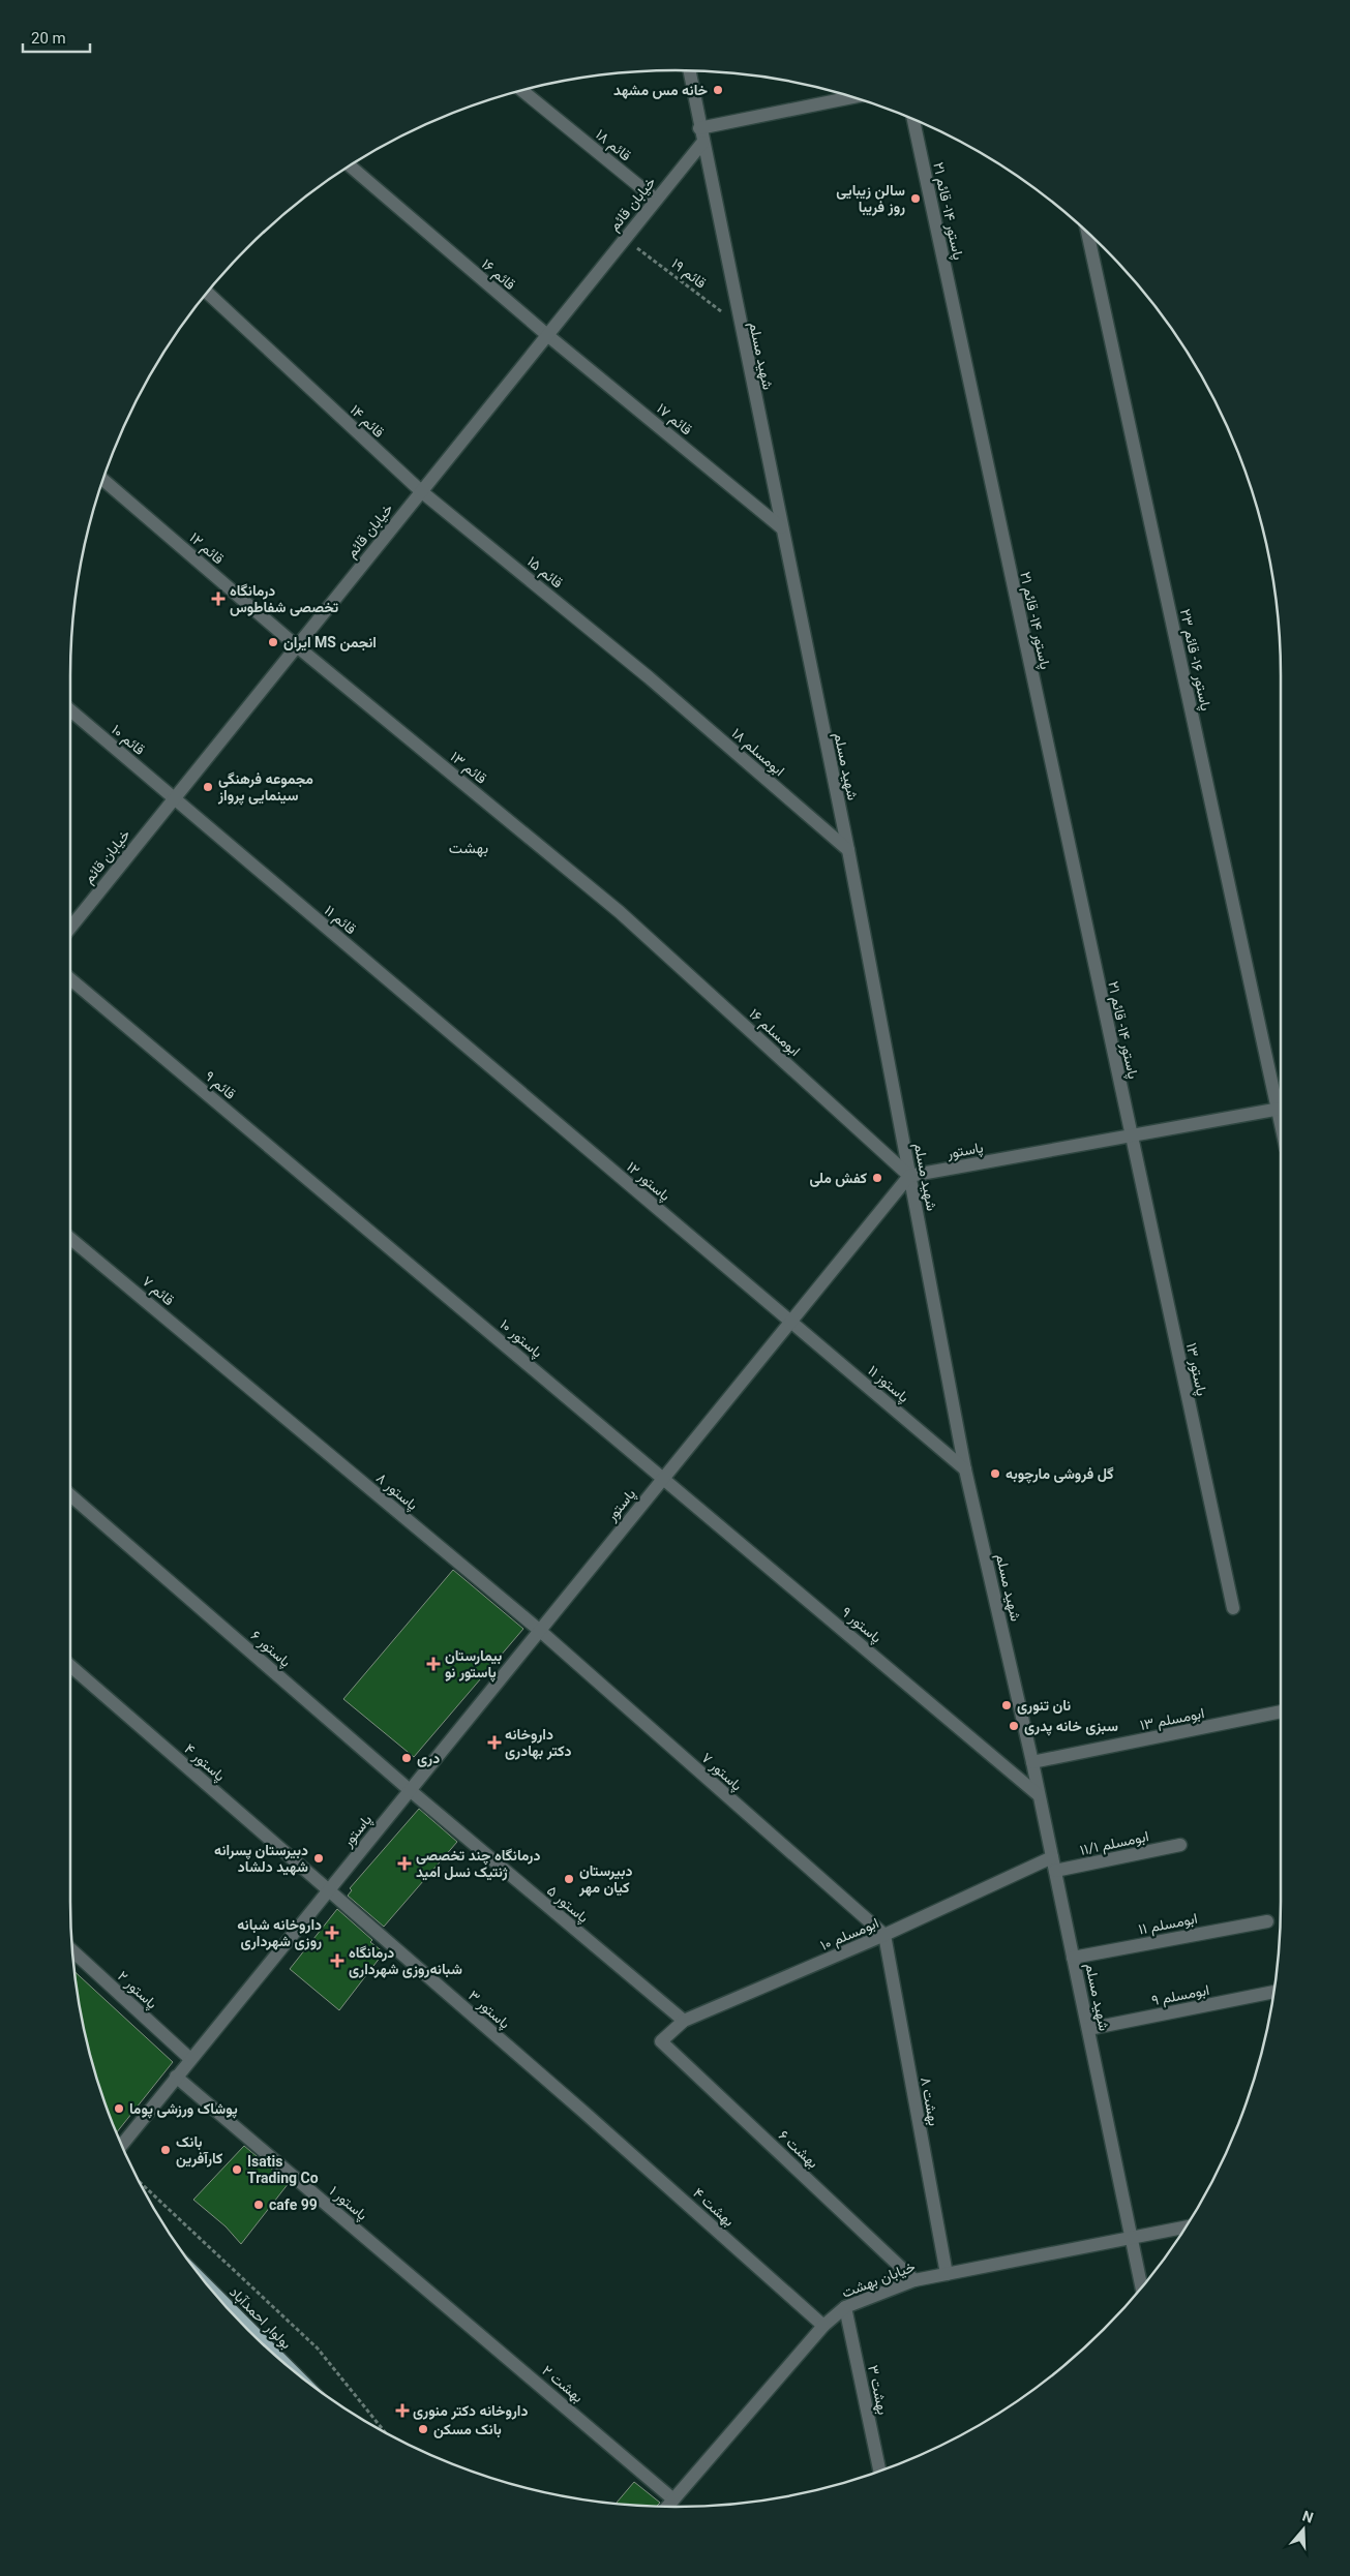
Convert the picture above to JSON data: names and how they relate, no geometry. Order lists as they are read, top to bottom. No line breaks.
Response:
{"streets":{"main road":["بولوار احمدآباد"],"street":["قائم ۱۸","خیابان قائم","پاستور ۱۴- قائم ۲۱","قائم ۱۶","شهید مسلم","قائم ۱۷","قائم ۱۴","قائم ۱۲","قائم ۱۵","پاستور ۱۶- قائم ۲۳","قائم ۱۰","ابومسلم ۱۸","قائم ۱۳","قائم ۱۱","ابومسلم ۱۶","قائم ۹","پاستور","پاستور ۱۲","قائم ۷","پاستور ۱۰","پاستور ۱۳","پاستوز ۱۱","پاستور ۸","پاستور ۹","پاستور ۶","ابومسلم ۱۳","پاستور ۴","پاستور ۷","ابومسلم ۱۱/۱","پاستور ۵","ابومسلم ۱۱","ابومسلم ۱۰","پاستور ۲","ابومسلم ۹","پاستور ۳","بهشت ۸","بهشت ۶","پاستور ۱","بهشت ۴","خیابان بهشت","بهشت ۲","بهشت ۳"],"path":["قائم ۱۹"]},"crossings":[["قائم ۱۸","خیابان قائم"],["خیابان قائم","قائم ۱۹"],["خیابان قائم","قائم ۱۶"],["خیابان قائم","شهید مسلم"],["خیابان قائم","قائم ۱۷"],["خیابان قائم","قائم ۱۴"],["خیابان قائم","قائم ۱۲"],["خیابان قائم","قائم ۱۵"],["خیابان قائم","قائم ۱۰"],["خیابان قائم","قائم ۱۳"],["خیابان قائم","قائم ۱۱"],["پاستور ۱۴- قائم ۲۱","پاستور"],["پاستور ۱۴- قائم ۲۱","پاستور ۱۳"],["قائم ۱۹","شهید مسلم"],["قائم ۱۶","قائم ۱۷"],["شهید مسلم","قائم ۱۷"],["شهید مسلم","ابومسلم ۱۸"],["شهید مسلم","ابومسلم ۱۶"],["شهید مسلم","پاستور"],["شهید مسلم","پاستوز ۱۱"],["شهید مسلم","پاستور ۹"],["شهید مسلم","ابومسلم ۱۳"],["شهید مسلم","ابومسلم ۱۱/۱"],["شهید مسلم","ابومسلم ۱۱"],["شهید مسلم","ابومسلم ۱۰"],["شهید مسلم","ابومسلم ۹"],["شهید مسلم","خیابان بهشت"],["قائم ۱۴","قائم ۱۵"],["قائم ۱۲","قائم ۱۳"],["قائم ۱۵","ابومسلم ۱۸"],["قائم ۱۰","قائم ۱۱"],["قائم ۱۳","ابومسلم ۱۶"],["قائم ۱۱","پاستور ۱۲"],["ابومسلم ۱۶","پاستور"],["قائم ۹","پاستور ۱۰"],["پاستور","پاستور ۱۲"],["پاستور","پاستور ۱۰"],["پاستور","پاستور ۱۳"],["پاستور","پاستوز ۱۱"],["پاستور","پاستور ۸"],["پاستور","پاستور ۹"],["پاستور","پاستور ۶"],["پاستور","پاستور ۴"],["پاستور","پاستور ۷"],["پاستور","پاستور ۵"],["پاستور","پاستور ۲"],["پاستور","پاستور ۳"],["پاستور","پاستور ۱"],["پاستور ۱۲","پاستوز ۱۱"],["قائم ۷","پاستور ۸"],["پاستور ۱۰","پاستور ۹"],["پاستور ۸","پاستور ۷"],["پاستور ۶","پاستور ۵"],["پاستور ۴","پاستور ۳"],["پاستور ۷","ابومسلم ۱۰"],["پاستور ۷","بهشت ۸"],["پاستور ۵","ابومسلم ۱۰"],["ابومسلم ۱۰","بهشت ۸"],["ابومسلم ۱۰","بهشت ۶"],["پاستور ۳","بهشت ۴"],["بهشت ۸","خیابان بهشت"],["بهشت ۶","خیابان بهشت"],["پاستور ۱","بهشت ۲"],["بهشت ۴","خیابان بهشت"],["خیابان بهشت","بهشت ۲"],["خیابان بهشت","بهشت ۳"]],"districts":["بهشت"],"places":{"other":["خانه مس مشهد","سالن زیبایی روز فریبا","ایران MS انجمن","مجموعه فرهنگی سینمایی پرواز","کفش ملی","گل فروشی مارچوبه","نان تنوری","سبزی خانه پدری","دری","دبیرستان پسرانه شهید دلشاد","دبیرستان کیان مهر","پوشاک ورزشی پوما","بانک کارآفرین","Isatis Trading Co","cafe 99","بانک مسکن"],"health":["درمانگاه تخصصی شفاطوس","بیمارستان پاستور نو","داروخانه دکتر بهادری","درمانگاه چند تخصصی ژنتیک نسل امید","داروخانه شبانه روزی شهرداری","درمانگاه شبانه‌روزی شهرداری","داروخانه دکتر منوری"]},"scale_bar":"20 m","north":"top"}
